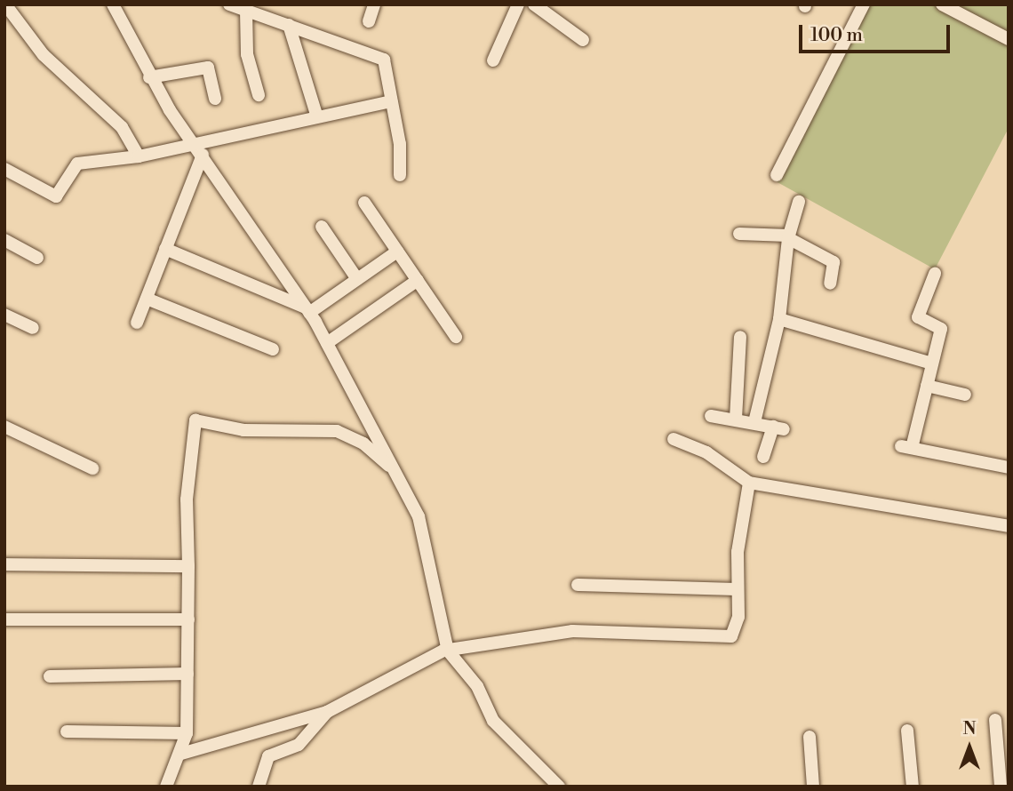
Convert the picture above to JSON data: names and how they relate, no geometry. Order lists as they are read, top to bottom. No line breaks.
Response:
{"scale_bar":"100 m","north":"top"}
